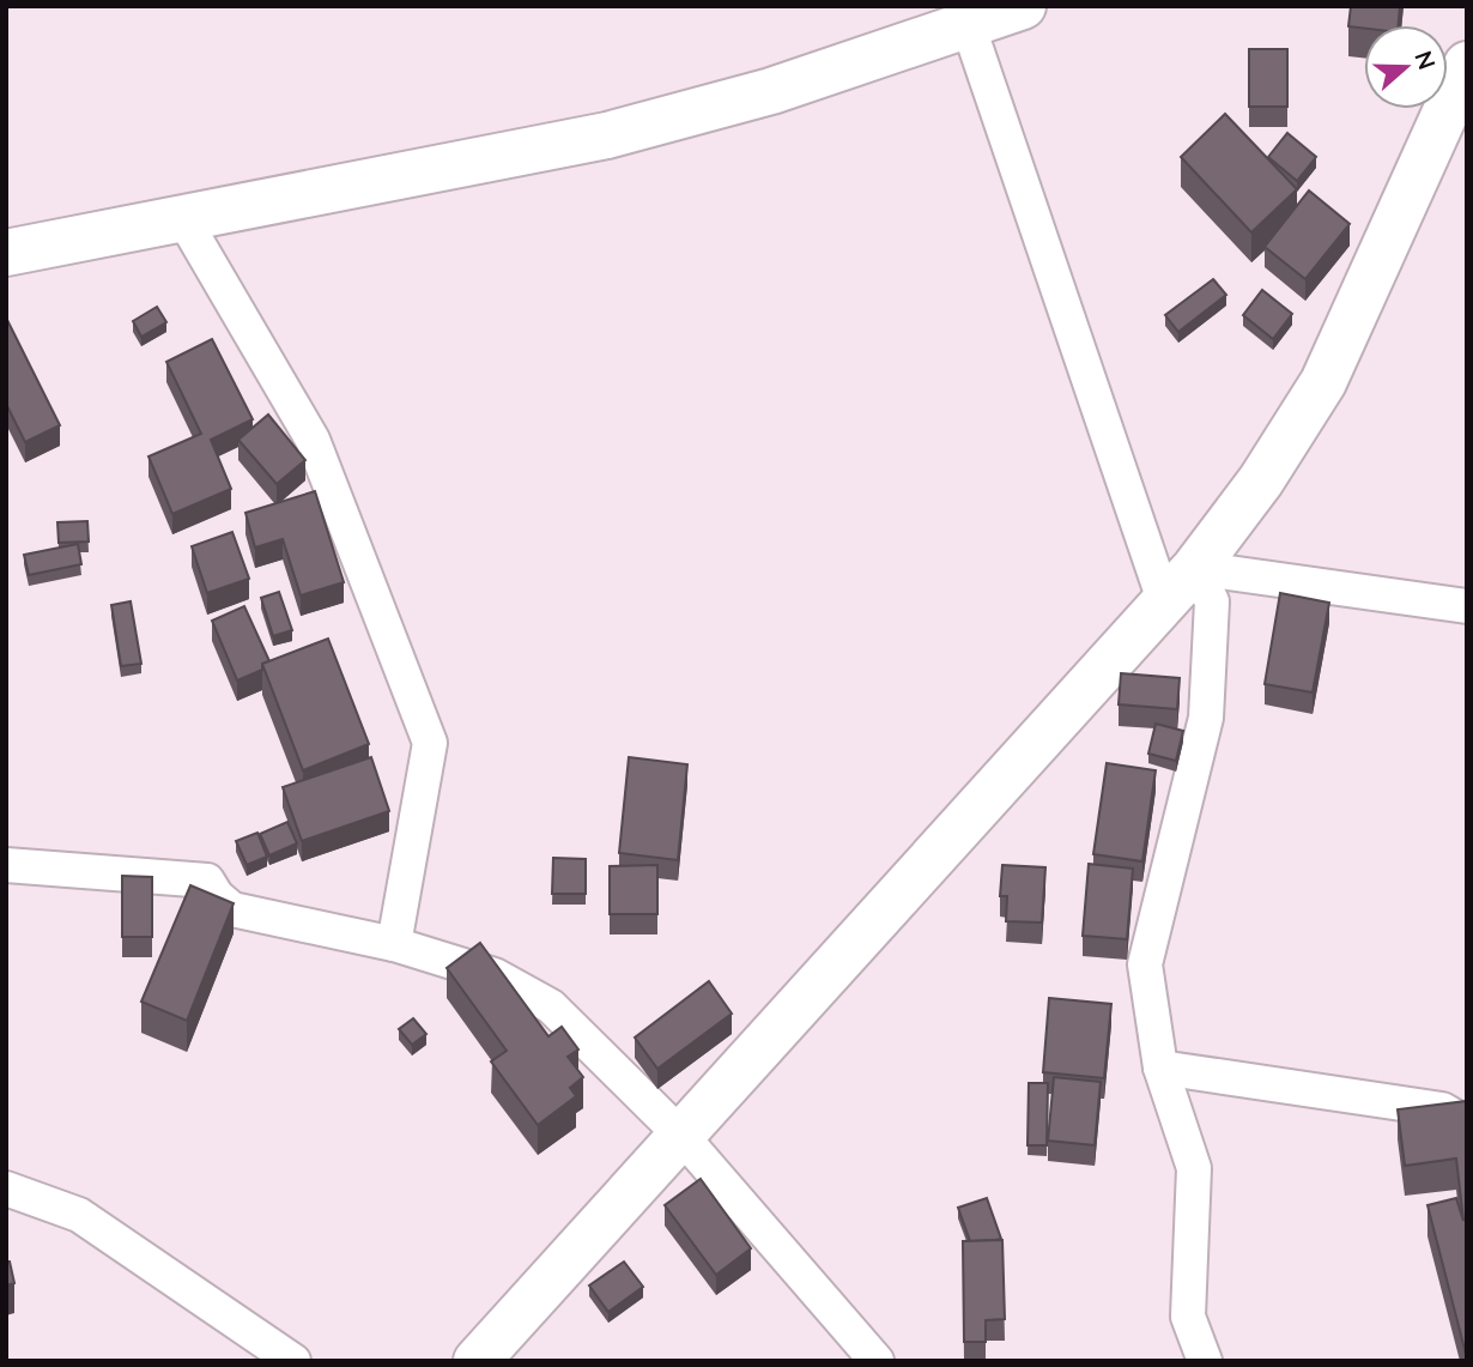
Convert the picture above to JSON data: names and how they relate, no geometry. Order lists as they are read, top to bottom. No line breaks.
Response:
{"north":"right"}
